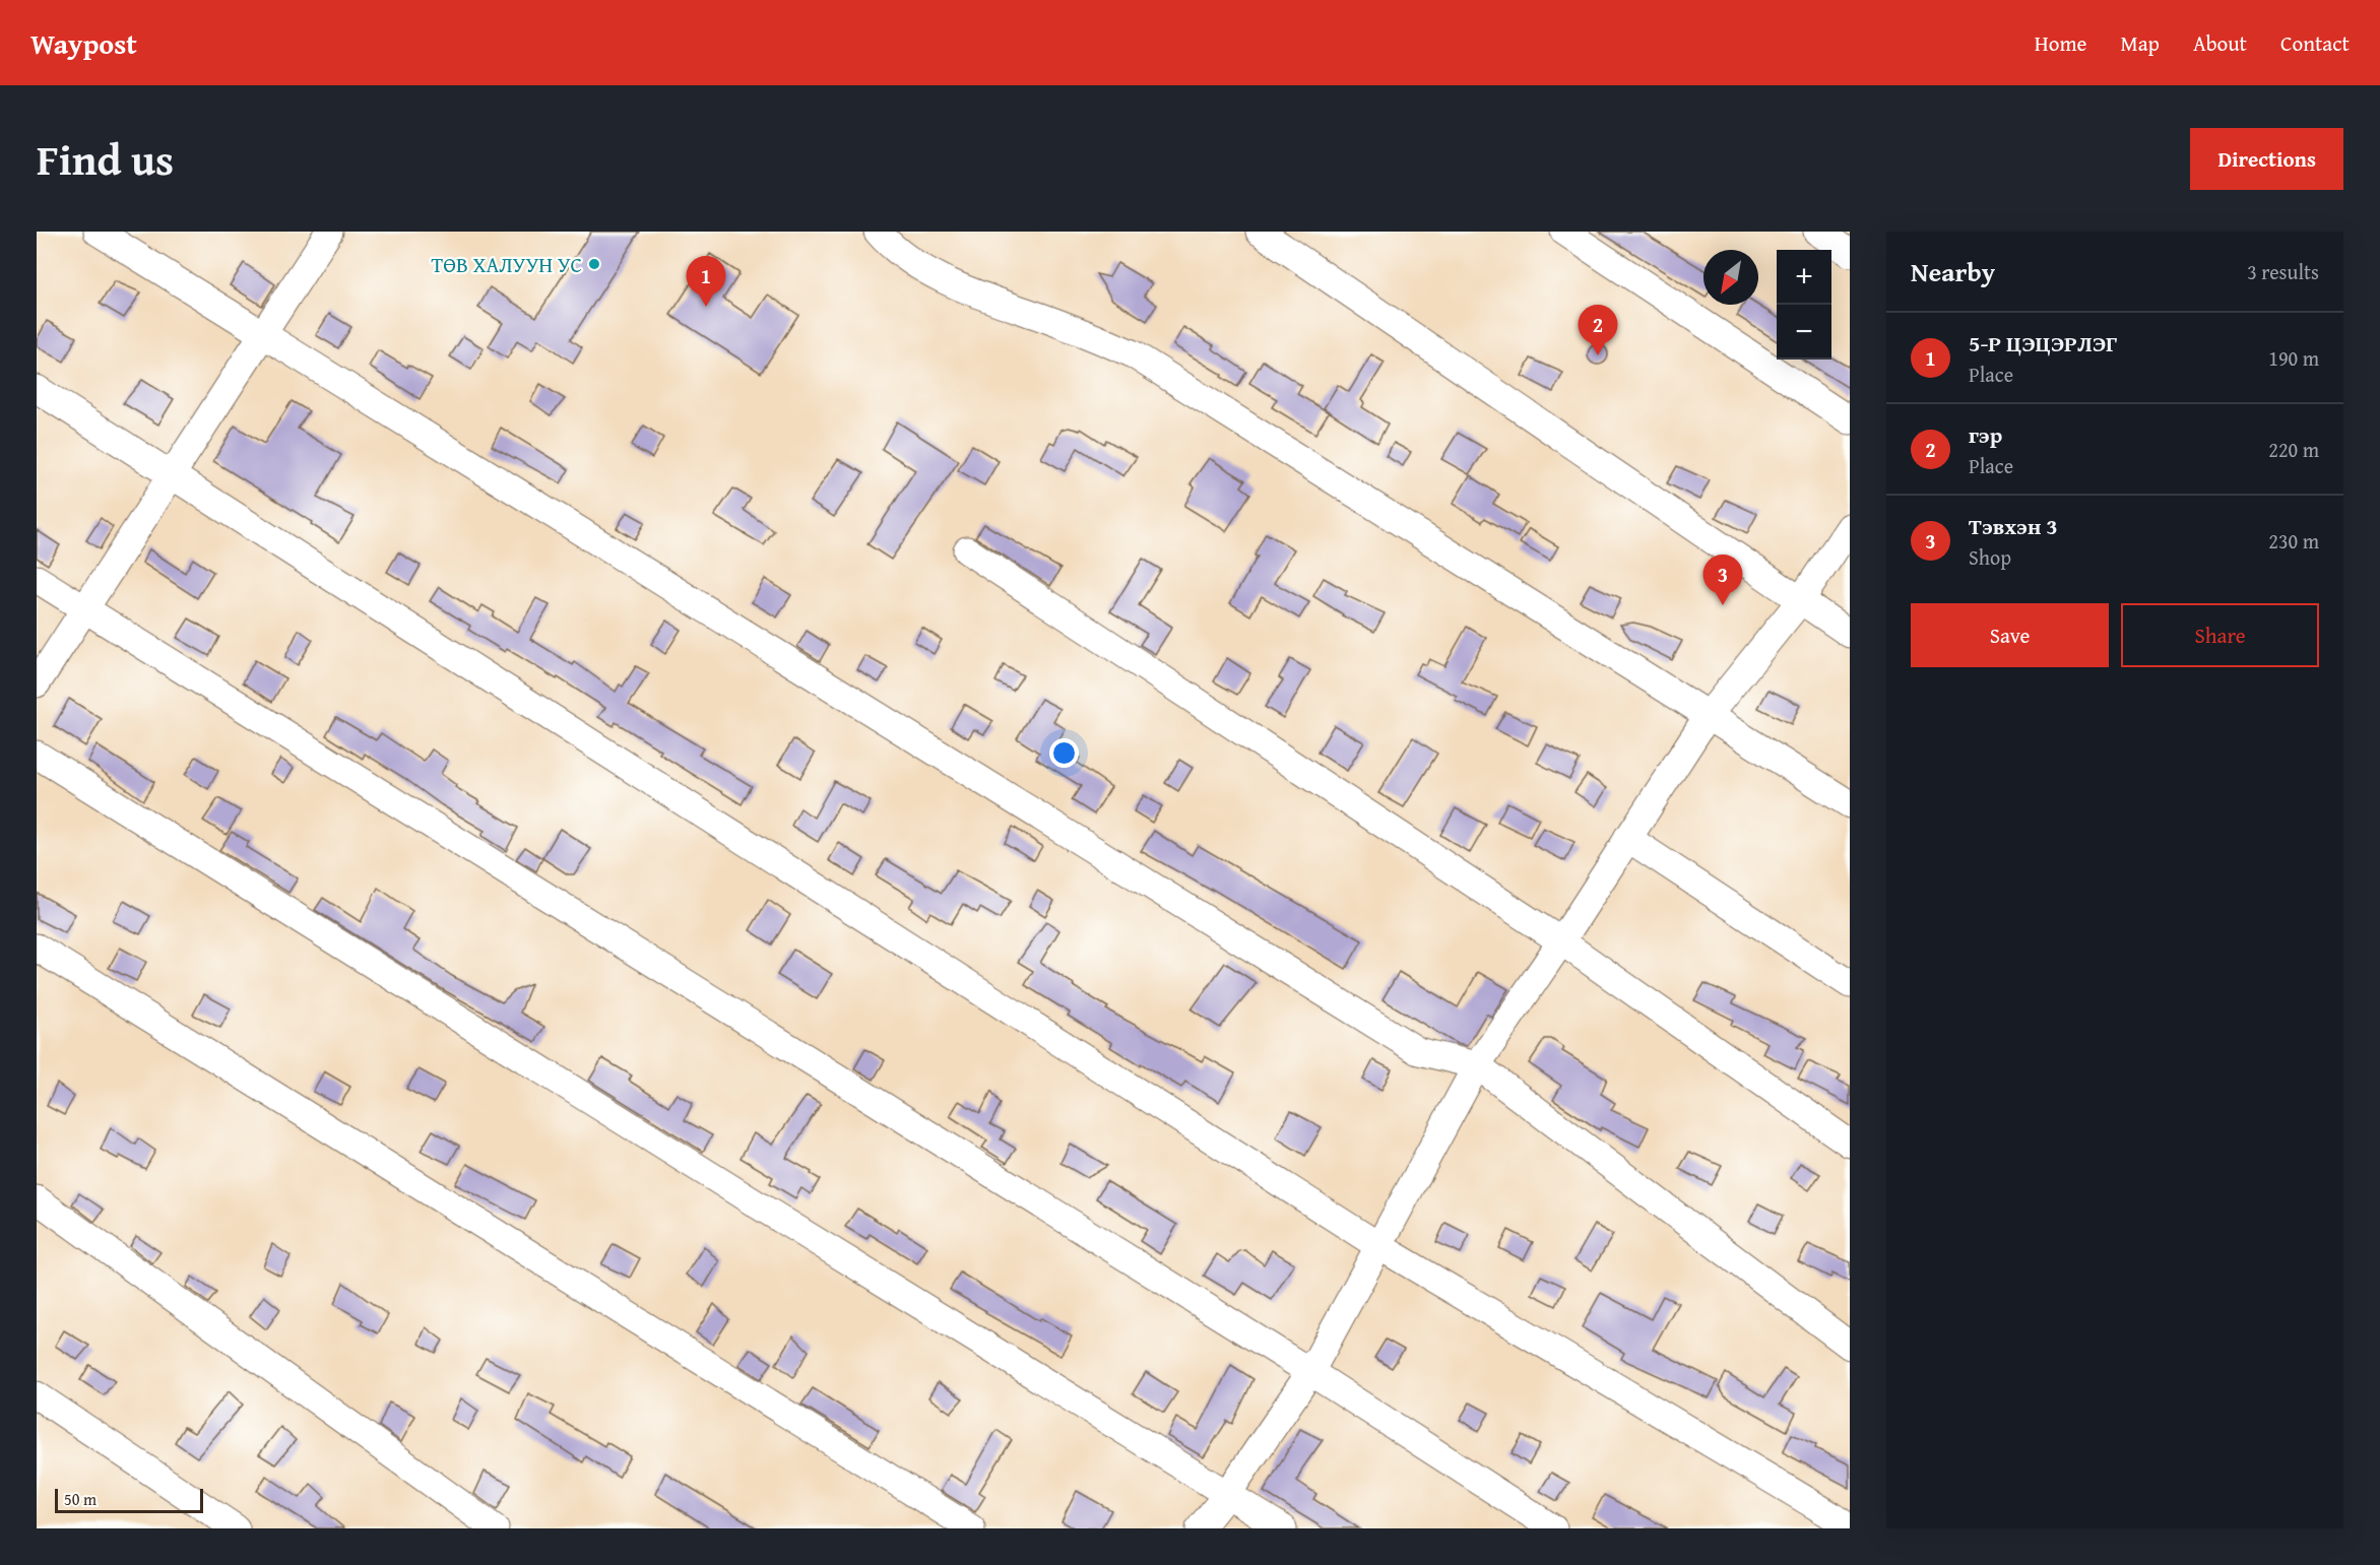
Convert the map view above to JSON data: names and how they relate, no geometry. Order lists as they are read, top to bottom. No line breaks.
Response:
{"places":["ТӨВ ХАЛУУН УС"],"scale_bar":"50 m","north":"bottom left","page":{"header":"Waypost","nav":["Home","Map","About","Contact"],"title":"Find us","buttons":["Directions",["Save","Share"]],"heading":["Nearby","3 results"],"map_buttons":["+","−"],"pins":["1","2","3"],"list":[{"mark":"1","name":"5-Р ЦЭЦЭРЛЭГ","note":"Place","value":"190 m"},{"mark":"2","name":"гэр","note":"Place","value":"220 m"},{"mark":"3","name":"Тэвхэн 3","note":"Shop","value":"230 m"}],"scale":"50 m"}}
